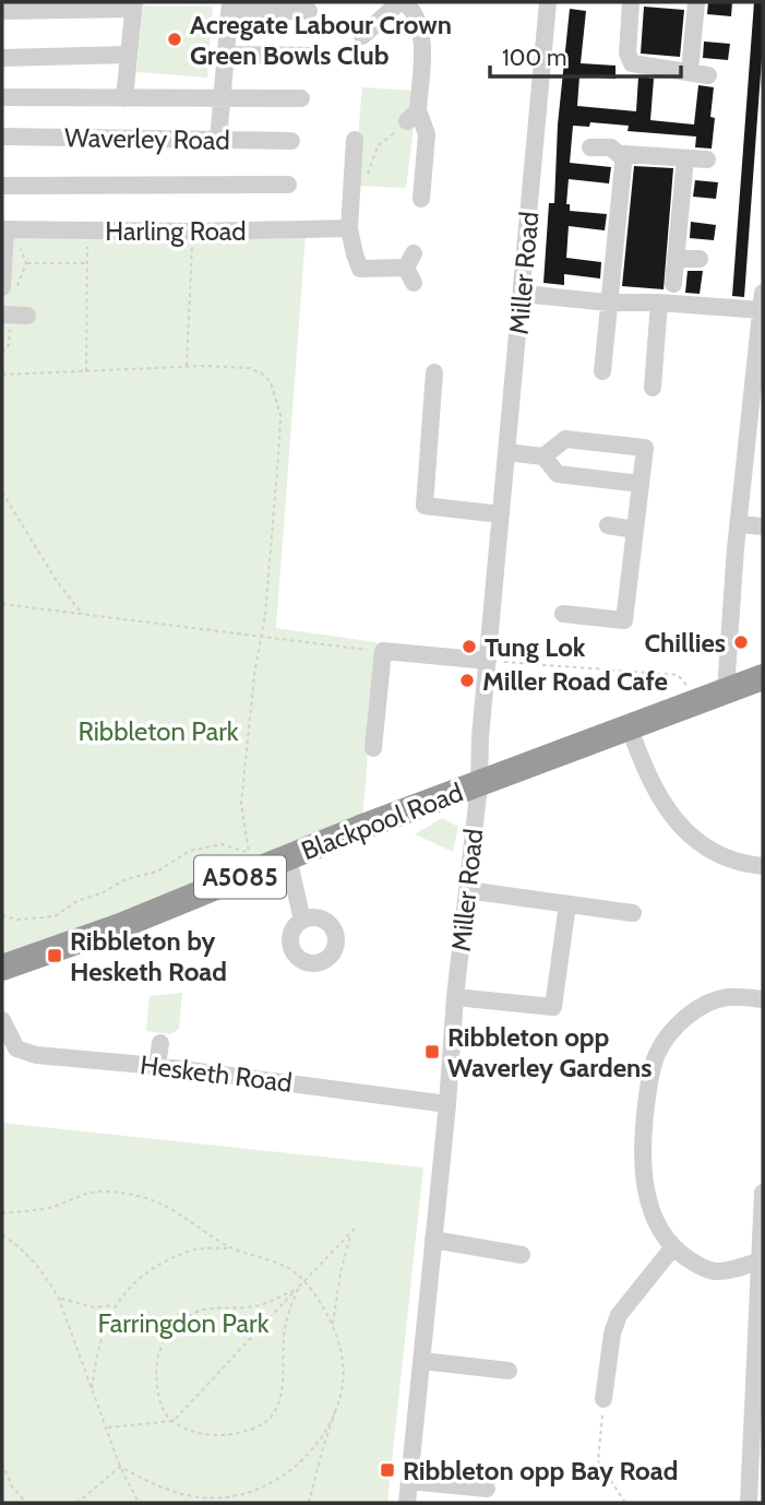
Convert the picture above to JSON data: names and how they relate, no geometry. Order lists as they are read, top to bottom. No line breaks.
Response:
{"streets":{"highway":["Blackpool Road","A5085"],"street":["Waverley Road","Harling Road","Miller Road","Hesketh Road"]},"crossings":[["Miller Road","Blackpool Road"],["Miller Road","Hesketh Road"]],"parks":["Ribbleton Park","Farringdon Park"],"places":{"other":["Acregate Labour Crown Green Bowls Club","Chillies","Tung Lok","Miller Road Cafe"],"transit":["Ribbleton by Hesketh Road","Ribbleton opp Waverley Gardens","Ribbleton opp Bay Road"]},"scale_bar":"100 m"}
